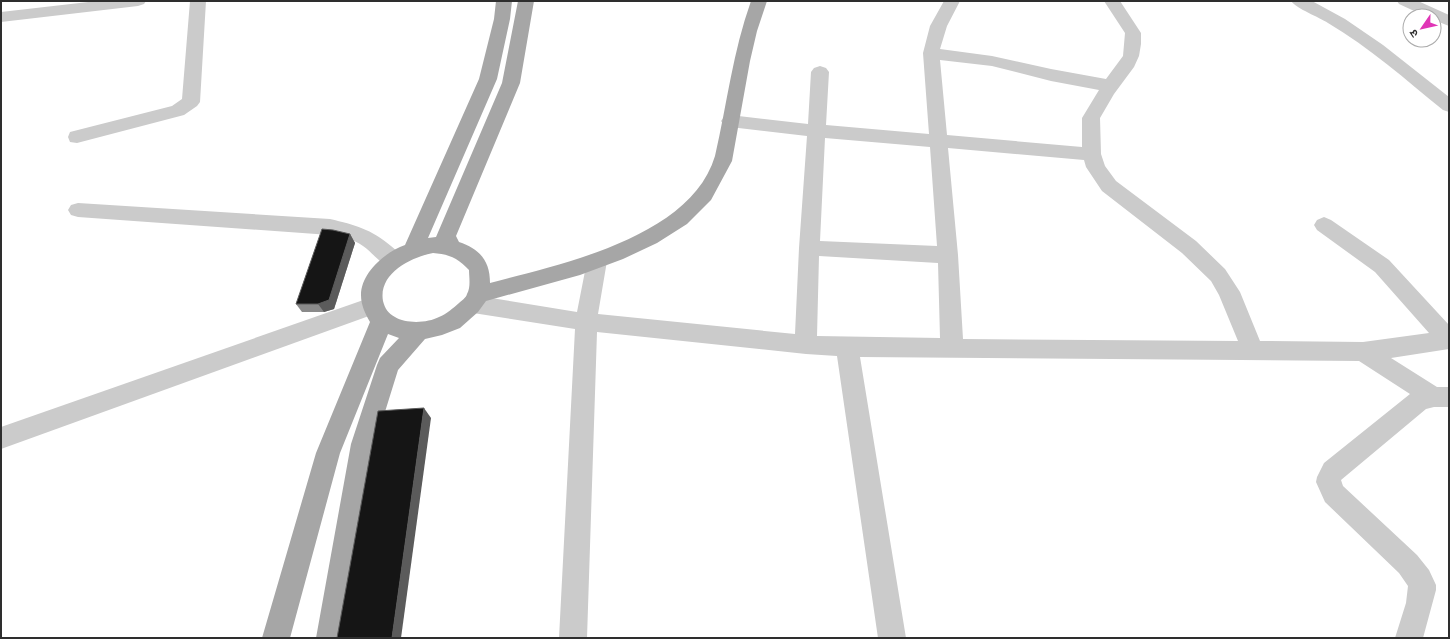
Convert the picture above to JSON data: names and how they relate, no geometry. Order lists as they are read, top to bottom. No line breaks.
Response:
{"north":"bottom left"}
